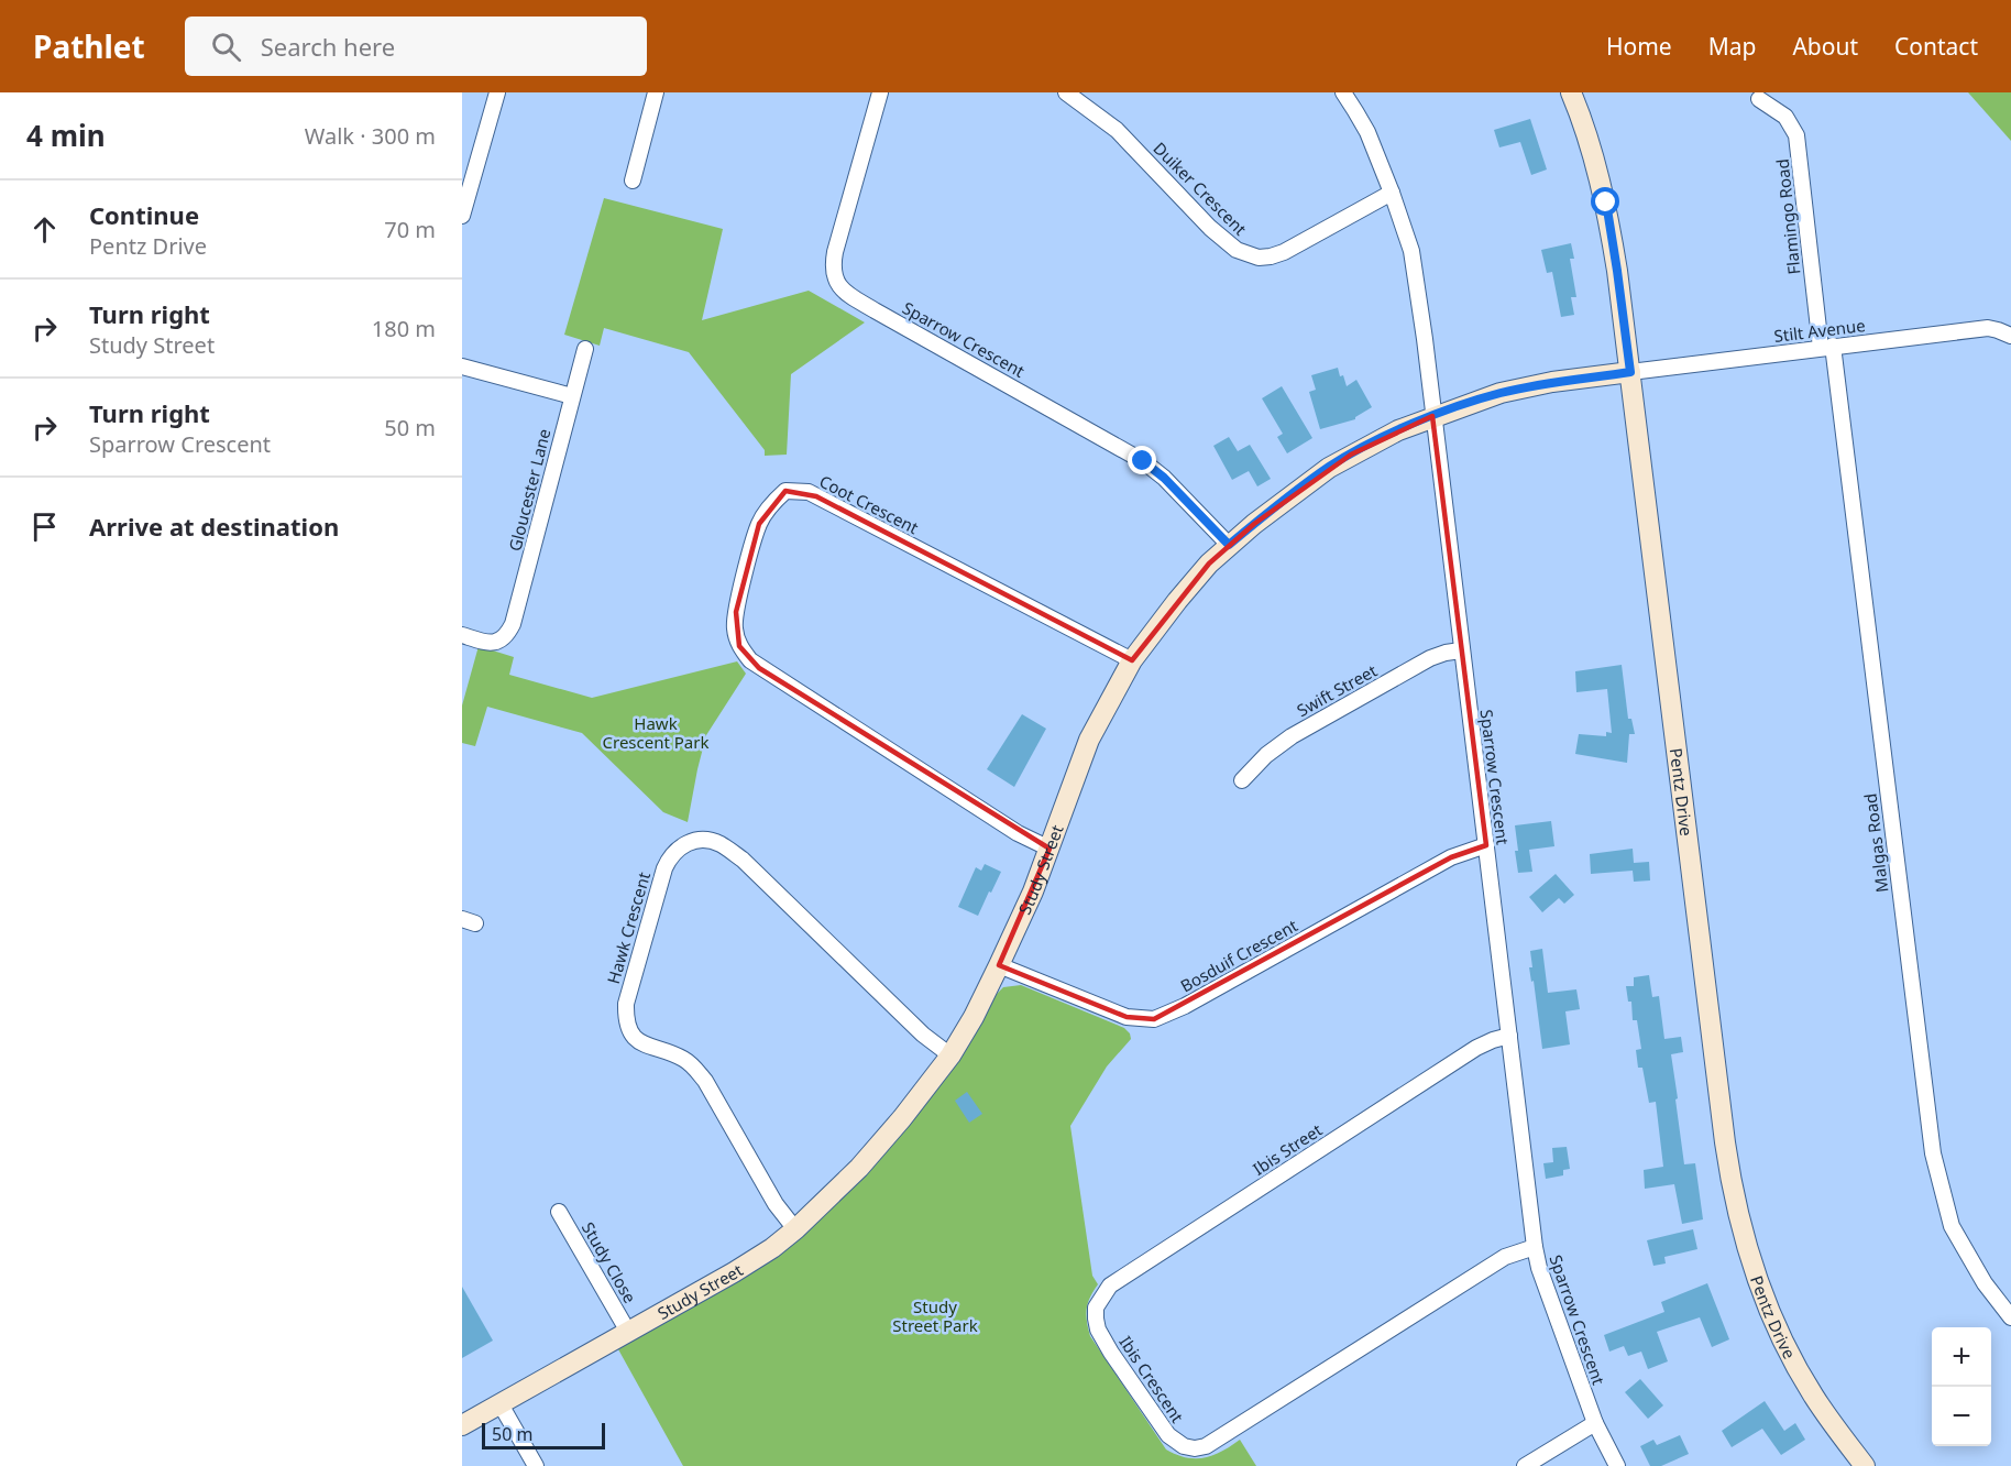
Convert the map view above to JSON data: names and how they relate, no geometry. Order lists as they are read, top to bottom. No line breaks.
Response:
{"streets":{"street":["Duiker Crescent","Flamingo Road","Stilt Avenue","Sparrow Crescent","Gloucester Lane","Coot Crescent","Swift Street","Pentz Drive","Malgas Road","Study Street","Hawk Crescent","Bosduif Crescent","Ibis Street","Study Close","Ibis Crescent"]},"crossings":[["Duiker Crescent","Sparrow Crescent"],["Flamingo Road","Stilt Avenue"],["Flamingo Road","Malgas Road"],["Stilt Avenue","Pentz Drive"],["Stilt Avenue","Malgas Road"],["Stilt Avenue","Study Street"],["Sparrow Crescent","Swift Street"],["Sparrow Crescent","Study Street"],["Sparrow Crescent","Bosduif Crescent"],["Sparrow Crescent","Ibis Street"],["Sparrow Crescent","Ibis Crescent"],["Coot Crescent","Study Street"],["Pentz Drive","Study Street"],["Study Street","Hawk Crescent"],["Study Street","Bosduif Crescent"],["Study Street","Study Close"],["Ibis Street","Ibis Crescent"]],"parks":["Hawk Crescent Park","Study Street Park"],"scale_bar":"50 m","page":{"header":"Pathlet","search":"Search here","nav":["Home","Map","About","Contact"],"heading":["4 min","Walk · 300 m"],"list":[["Continue","Pentz Drive","70 m"],["Turn right","Study Street","180 m"],["Turn right","Sparrow Crescent","50 m"],"Arrive at destination"],"map_buttons":["+","−"],"scale":"50 m"}}
